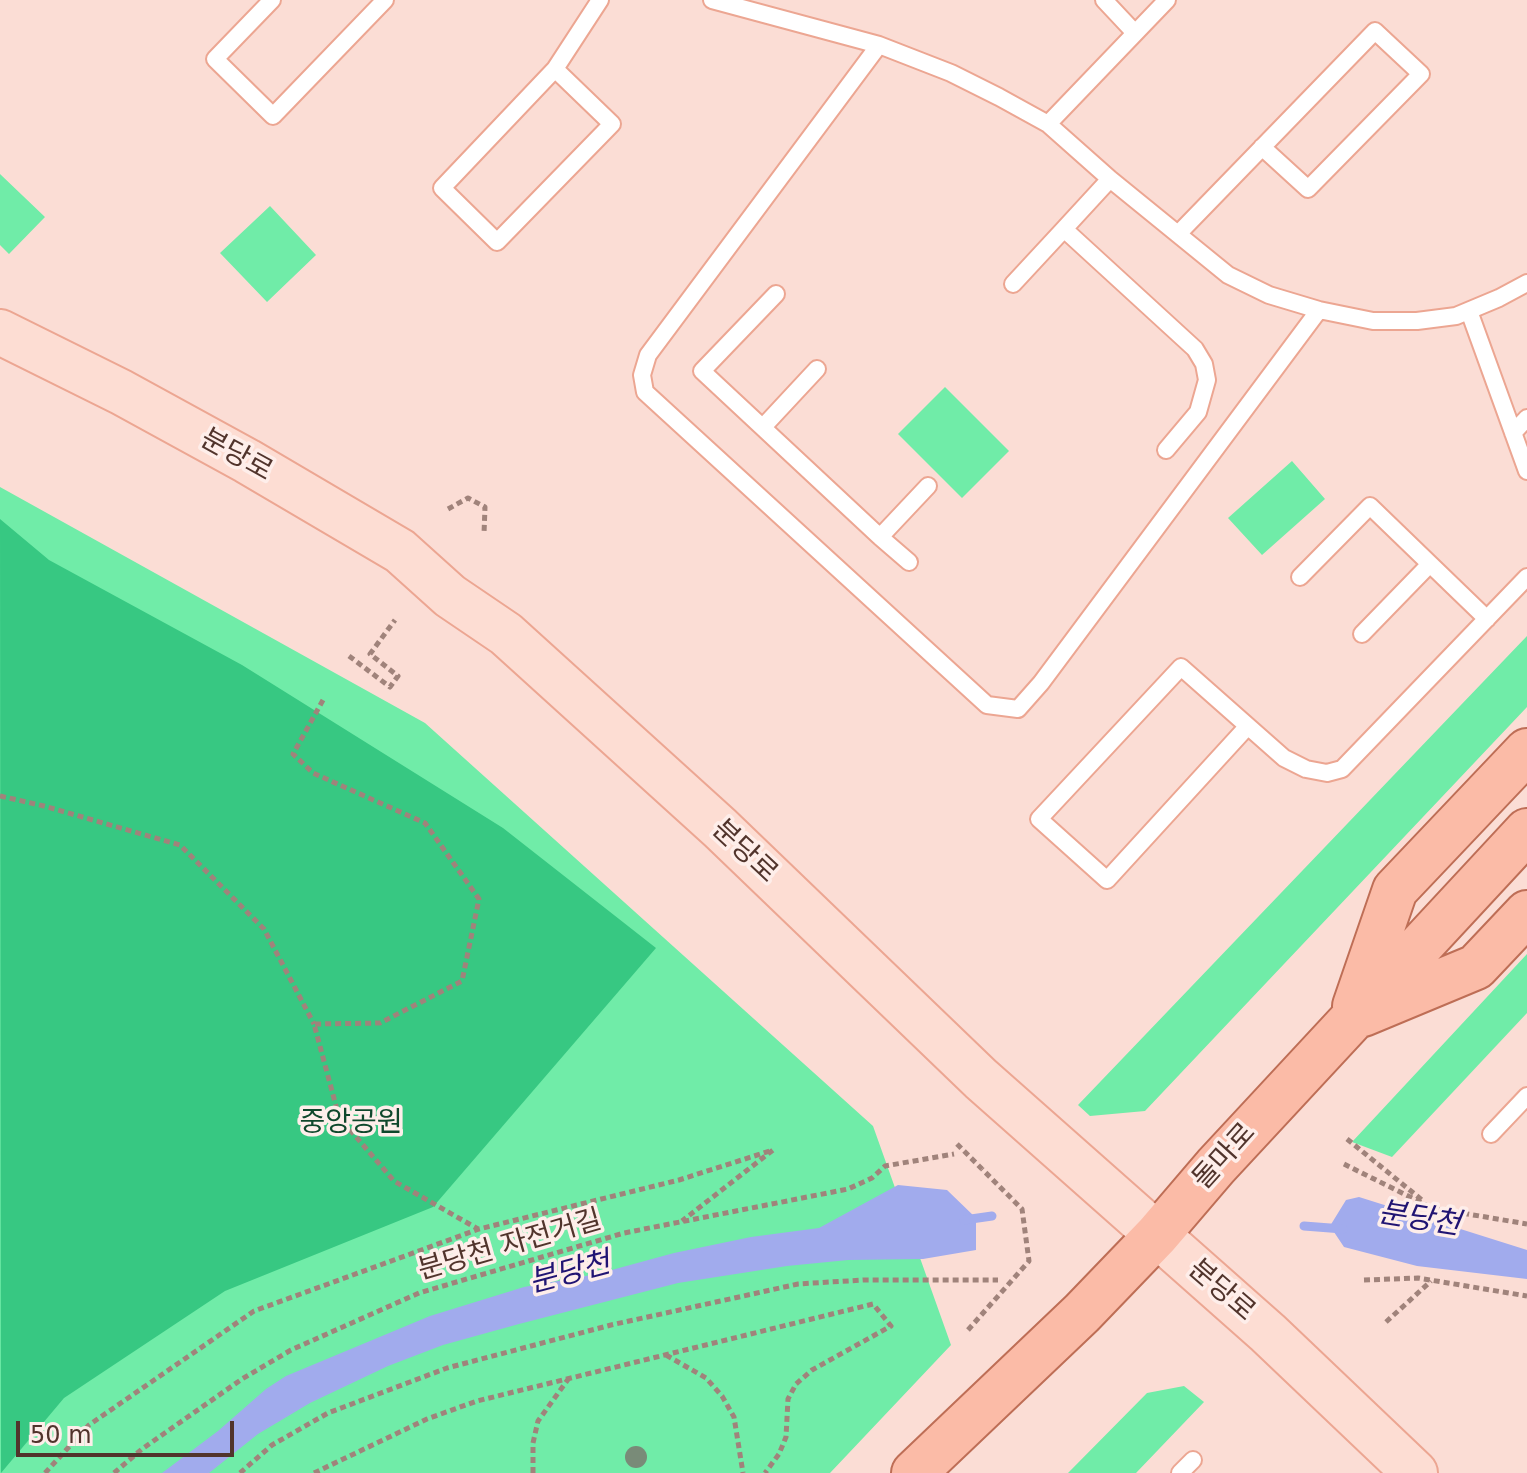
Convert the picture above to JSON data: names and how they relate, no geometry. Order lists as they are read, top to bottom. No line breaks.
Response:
{"streets":{"main road":["분당로","돌마로"],"path":["분당천 자전거길"]},"crossings":[["분당로","돌마로"]],"water":["분당천"],"parks":["중앙공원"],"scale_bar":"50 m"}
